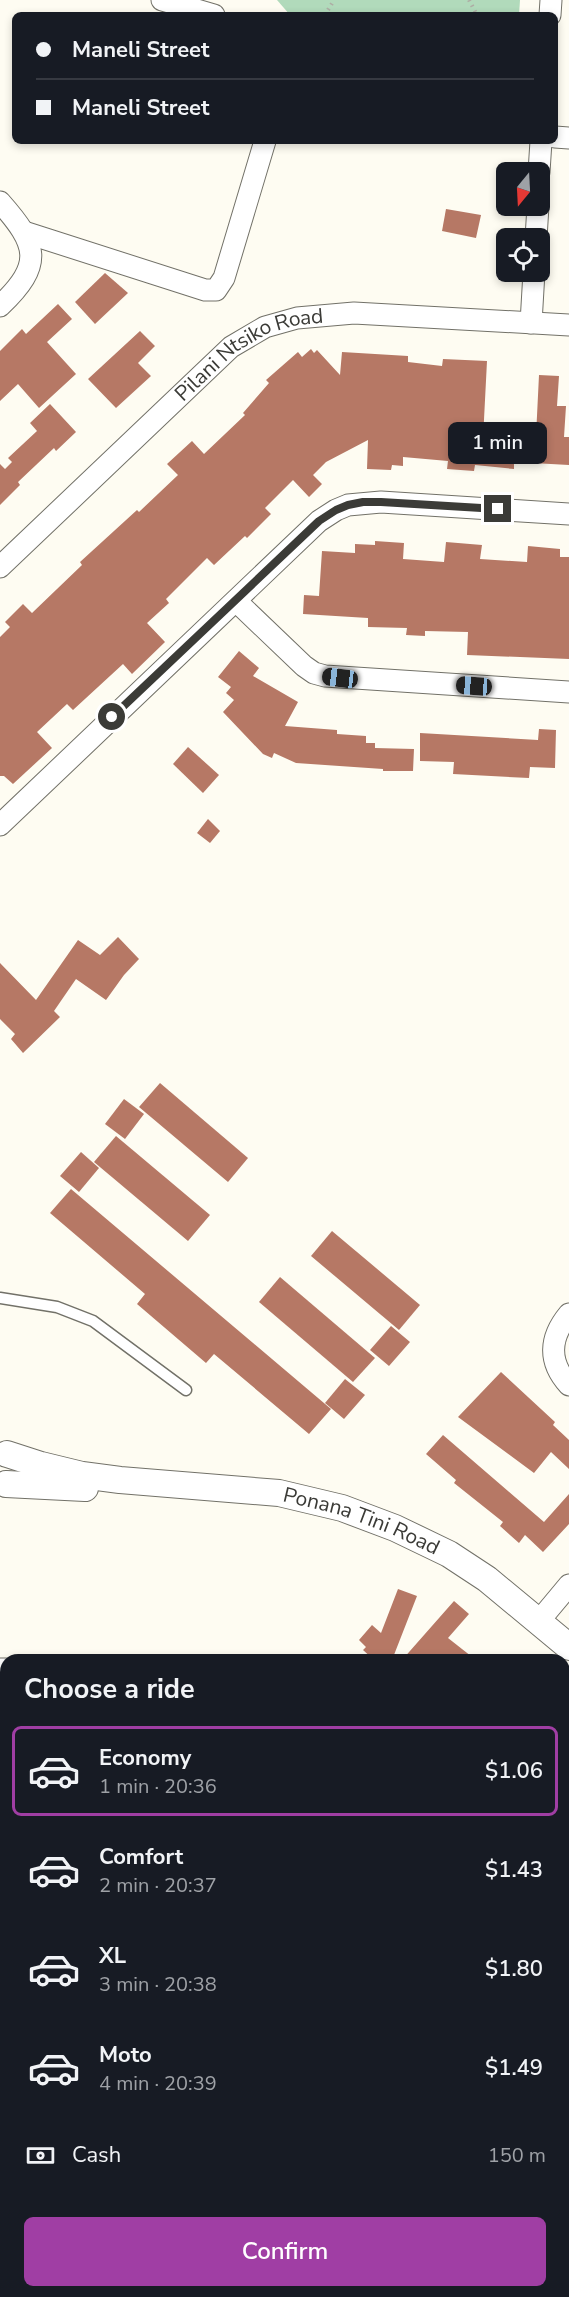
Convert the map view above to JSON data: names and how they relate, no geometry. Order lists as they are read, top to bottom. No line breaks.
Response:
{"streets":{"street":["Pilani Ntsiko Road","Ponana Tini Road"]},"north":"bottom","page":{"banner":["Maneli Street","Maneli Street"],"bubble":"1 min","heading":"Choose a ride","list":[{"name":"Economy","note":"1 min · 20:36","value":"$1.06"},{"name":"Comfort","note":"2 min · 20:37","value":"$1.43"},{"name":"XL","note":"3 min · 20:38","value":"$1.80"},{"name":"Moto","note":"4 min · 20:39","value":"$1.49"}],"pay":["Cash","150 m"],"buttons":"Confirm"}}
